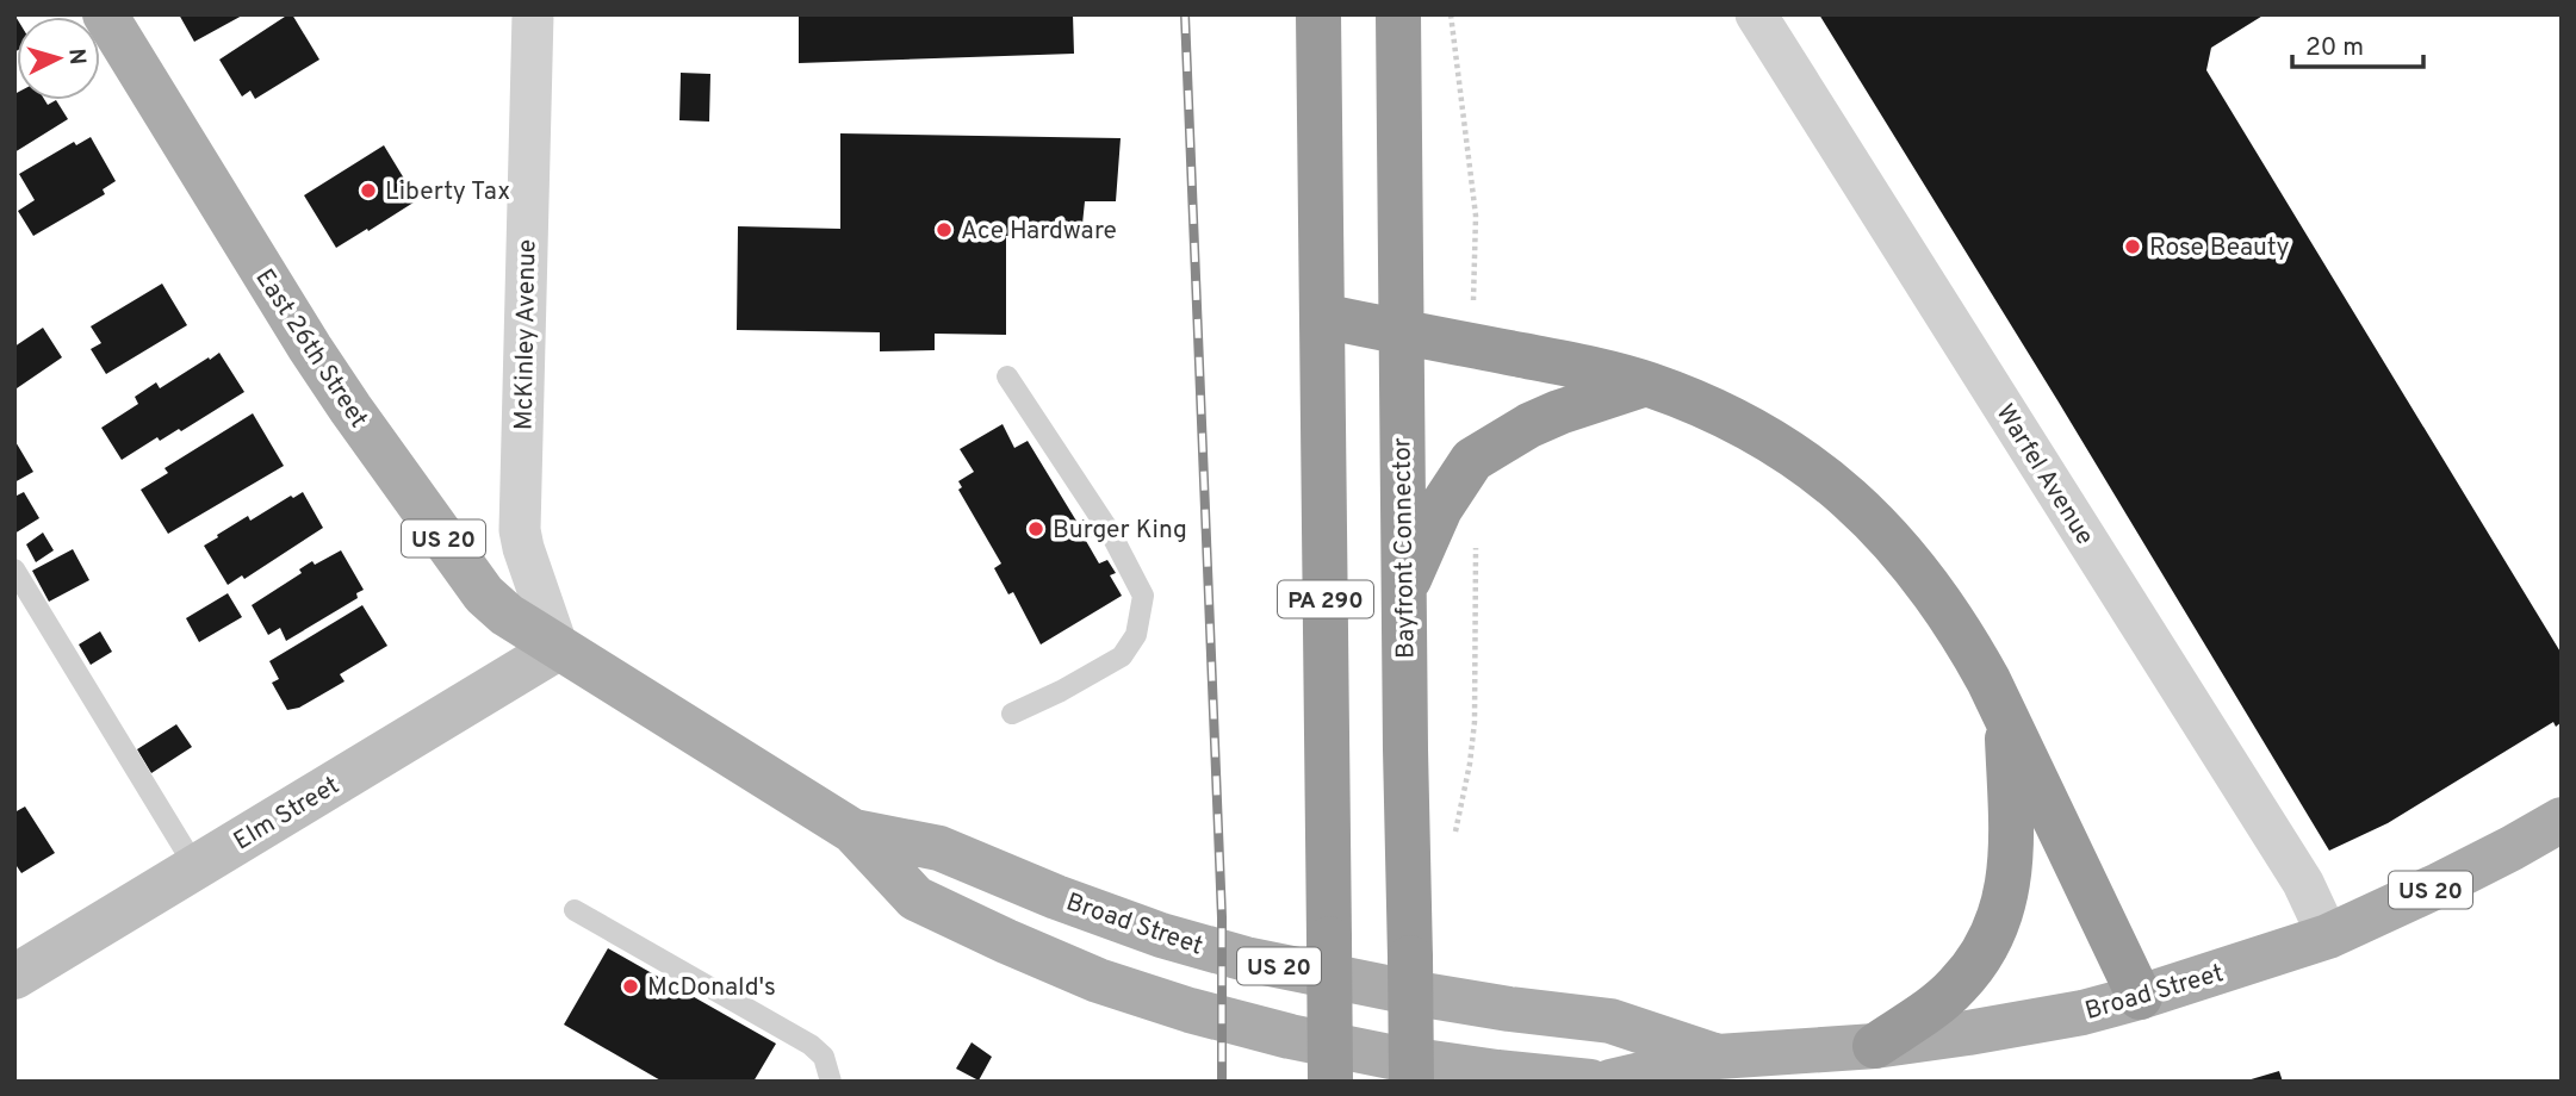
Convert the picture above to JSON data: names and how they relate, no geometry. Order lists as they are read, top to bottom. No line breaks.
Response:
{"streets":{"highway":["Bayfront Connector","PA 290"],"main road":["East 26th Street","US 20","Broad Street"],"street":["McKinley Avenue","Warfel Avenue","Elm Street"]},"crossings":[["McKinley Avenue","East 26th Street"],["McKinley Avenue","Elm Street"],["McKinley Avenue","Broad Street"],["East 26th Street","Elm Street"],["East 26th Street","Broad Street"],["Warfel Avenue","Broad Street"],["Elm Street","Broad Street"]],"places":["Liberty Tax","Ace Hardware","Rose Beauty","Burger King","McDonald's"],"scale_bar":"20 m","north":"right"}
